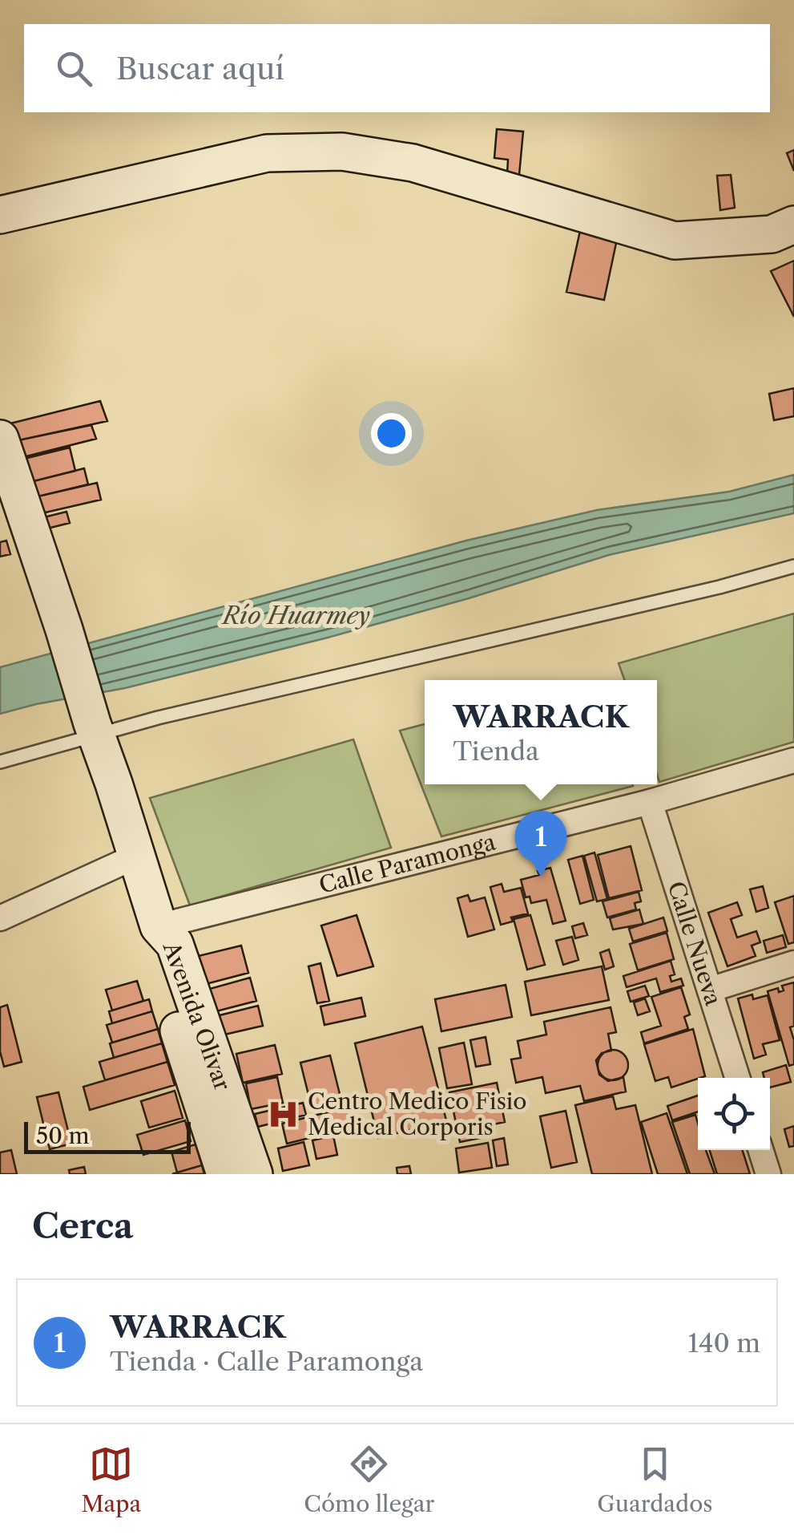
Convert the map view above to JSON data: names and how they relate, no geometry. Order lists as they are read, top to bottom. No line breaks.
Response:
{"streets":{"street":["Calle Paramonga","Calle Nueva","Avenida Olivar"]},"crossings":[["Calle Paramonga","Calle Nueva"],["Calle Paramonga","Avenida Olivar"]],"water":["Río Huarmey"],"places":{"hospital":["Centro Medico Fisio Medical Corporis"]},"scale_bar":"50 m","page":{"search":"Buscar aquí","popup":["WARRACK","Tienda"],"pins":"1","scale":"50 m","heading":"Cerca","list":[{"mark":"1","name":"WARRACK","note":"Tienda · Calle Paramonga","value":"140 m"}],"nav":["Mapa","Cómo llegar","Guardados"]}}
